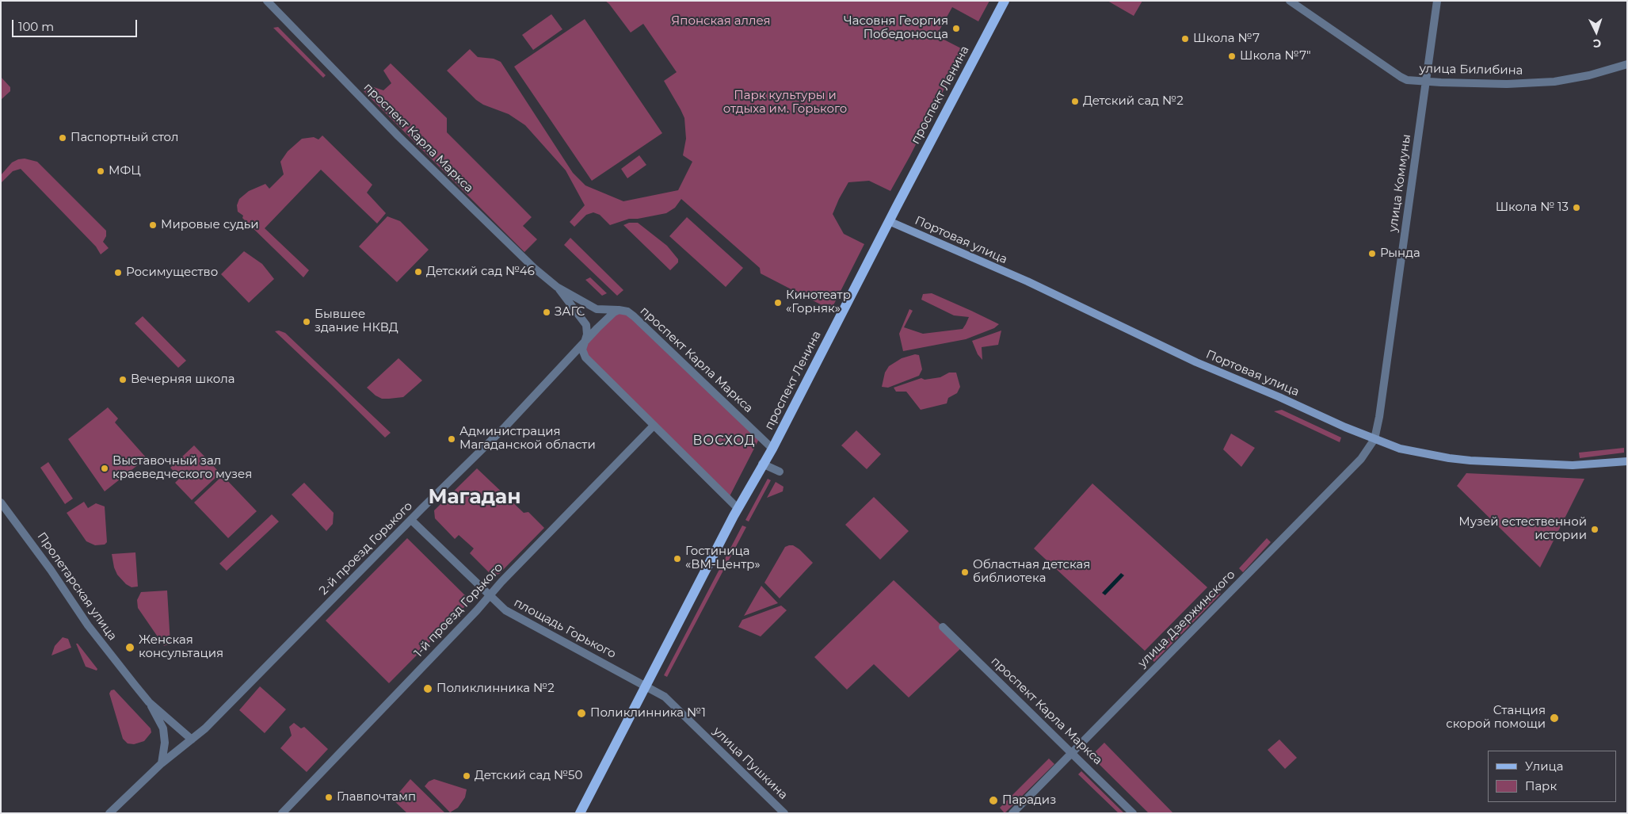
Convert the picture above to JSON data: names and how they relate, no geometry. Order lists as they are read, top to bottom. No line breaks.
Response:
{"streets":{"main road":["проспект Ленина","Портовая улица"],"street":["улица Билибина","проспект Карла Маркса","улица Коммуны","2-й проезд Горького","Пролетарская улица","1-й проезд Горького","улица Дзержинского","площадь Горького","улица Пушкина"]},"crossings":[["улица Билибина","улица Коммуны"],["проспект Ленина","проспект Карла Маркса"],["проспект Ленина","Портовая улица"],["проспект Ленина","площадь Горького"],["проспект Ленина","улица Пушкина"],["проспект Карла Маркса","2-й проезд Горького"],["проспект Карла Маркса","улица Дзержинского"],["улица Коммуны","Портовая улица"],["улица Коммуны","улица Дзержинского"],["Портовая улица","улица Дзержинского"],["2-й проезд Горького","Пролетарская улица"],["2-й проезд Горького","площадь Горького"],["1-й проезд Горького","площадь Горького"],["площадь Горького","улица Пушкина"]],"districts":["ВОСХОД","Магадан"],"parks":["Японская аллея","Парк культуры и отдыха им. Горького"],"places":["Часовня Георгия Победоносца","Школа №7","Школа №7\"","Детский сад №2","Паспортный стол","МФЦ","Школа № 13","Мировые судьи","Рында","Детский сад №46","Росимущество","Кинотеатр «Горняк»","ЗАГС","Бывшее здание НКВД","Вечерняя школа","Администрация Магаданской области","Выставочный зал краеведческого музея","Музей естественной истории","Гостиница «ВМ-Центр»","Областная детская библиотека","Женская консультация","Поликлинника №2","Поликлинника №1","Станция скорой помощи","Детский сад №50","Главпочтамп","Парадиз"],"legend":["Улица","Парк"],"scale_bar":"100 m","north":"bottom"}
